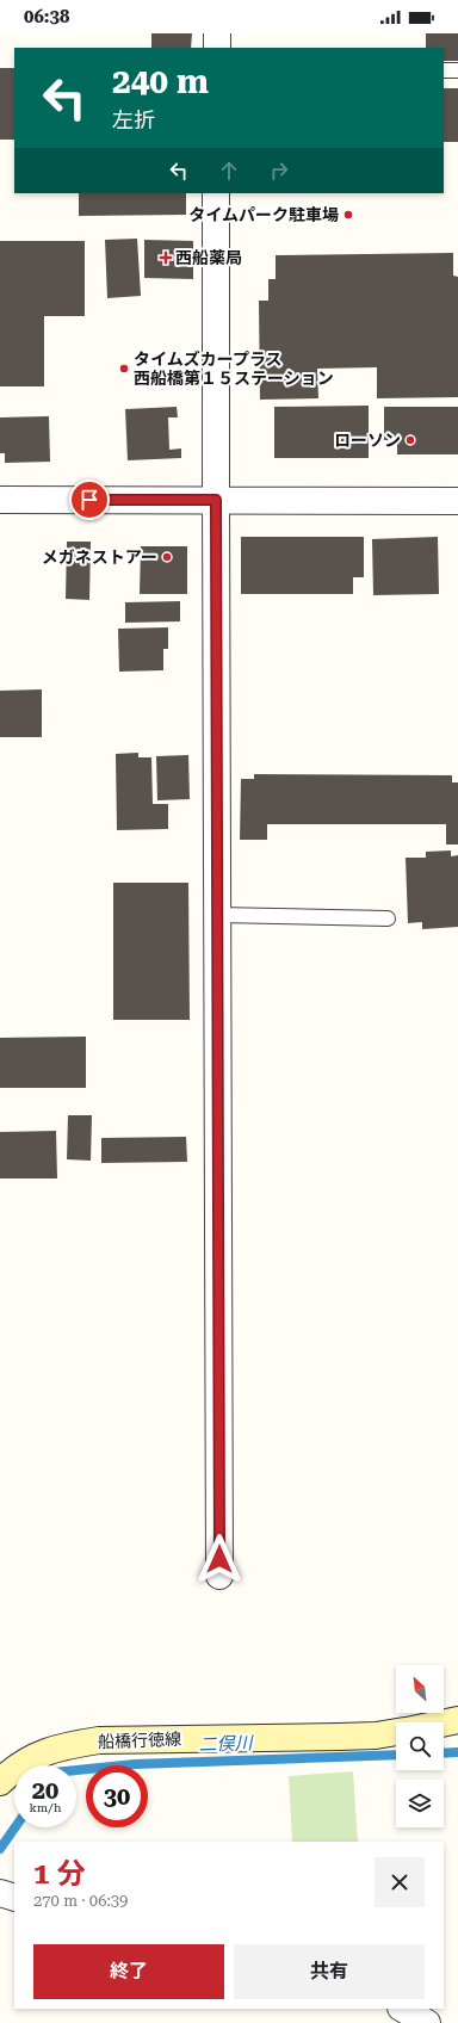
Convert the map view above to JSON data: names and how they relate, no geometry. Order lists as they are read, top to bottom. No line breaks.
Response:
{"streets":{"main road":["船橋行徳線"]},"water":["二俣川"],"places":{"other":["タイムパーク駐車場","タイムズカープラス 西船橋第１５ステーション","ローソン","メガネストアー"],"health":["西船薬局"]},"north":"top left","page":{"status":"06:38","turn":["240 m","左折"],"speed":"20 km/h","limit":"30","heading":["1 分","270 m · 06:39"],"buttons":["終了","共有"]}}
